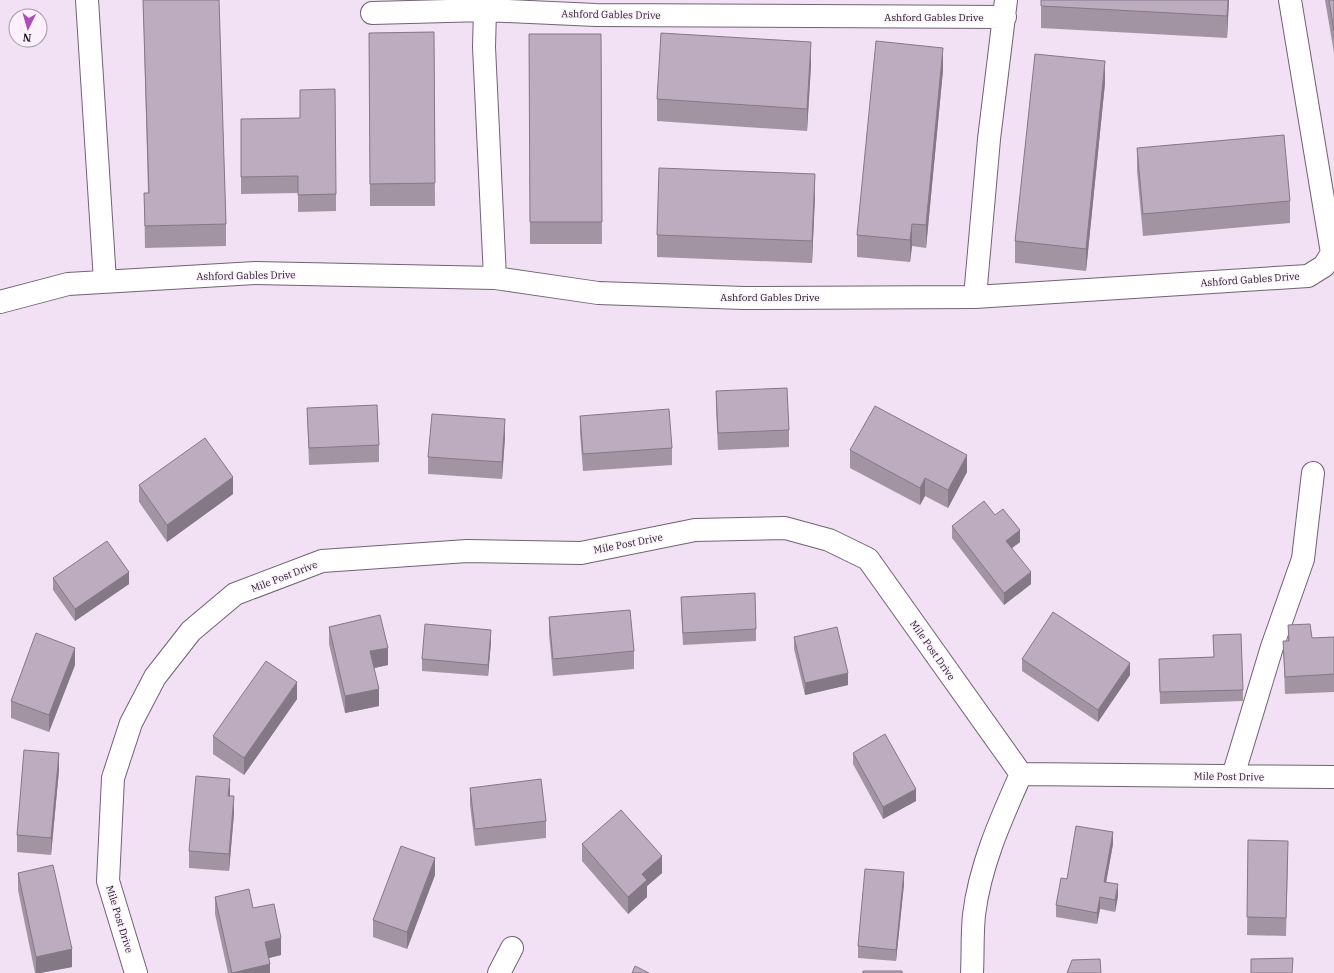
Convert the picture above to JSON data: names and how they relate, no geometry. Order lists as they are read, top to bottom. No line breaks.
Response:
{"streets":{"street":["Ashford Gables Drive","Mile Post Drive"]},"north":"bottom"}
